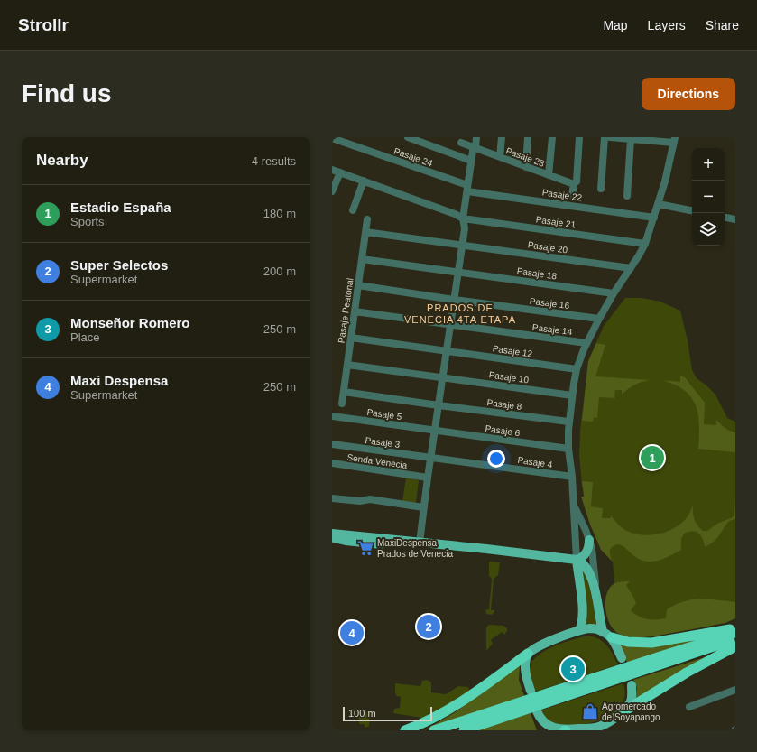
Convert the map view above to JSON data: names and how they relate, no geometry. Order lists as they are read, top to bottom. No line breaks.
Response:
{"streets":{"street":["Pasaje 24","Pasaje 23","Pasaje 22","Pasaje 21","Pasaje 20","Pasaje 18","Pasaje 16","Pasaje Peatonal","Pasaje 14","Pasaje 12","Pasaje 10","Pasaje 8","Pasaje 5","Pasaje 6","Pasaje 3","Senda Venecia","Pasaje 4"]},"crossings":[["Pasaje 24","Pasaje 22"],["Pasaje 20","Pasaje Peatonal"],["Pasaje 18","Pasaje Peatonal"],["Pasaje 16","Pasaje Peatonal"],["Pasaje Peatonal","Pasaje 14"],["Pasaje Peatonal","Pasaje 12"],["Pasaje Peatonal","Pasaje 10"],["Pasaje Peatonal","Pasaje 8"],["Pasaje 5","Pasaje 6"],["Pasaje 3","Pasaje 4"]],"districts":["PRADOS DE VENECIA 4TA ETAPA"],"places":{"supermarket":["MaxiDespensa Prados de Venecia"],"shop":["Agromercado de Soyapango"]},"scale_bar":"100 m","page":{"header":"Strollr","nav":["Map","Layers","Share"],"buttons":"Directions","title":"Find us","heading":["Nearby","4 results"],"map_buttons":["+","−"],"list":[{"mark":"1","name":"Estadio España","note":"Sports","value":"180 m"},{"mark":"2","name":"Super Selectos","note":"Supermarket","value":"200 m"},{"mark":"3","name":"Monseñor Romero","note":"Place","value":"250 m"},{"mark":"4","name":"Maxi Despensa","note":"Supermarket","value":"250 m"}],"pins":["1","2","4","3"],"scale":"100 m"}}
